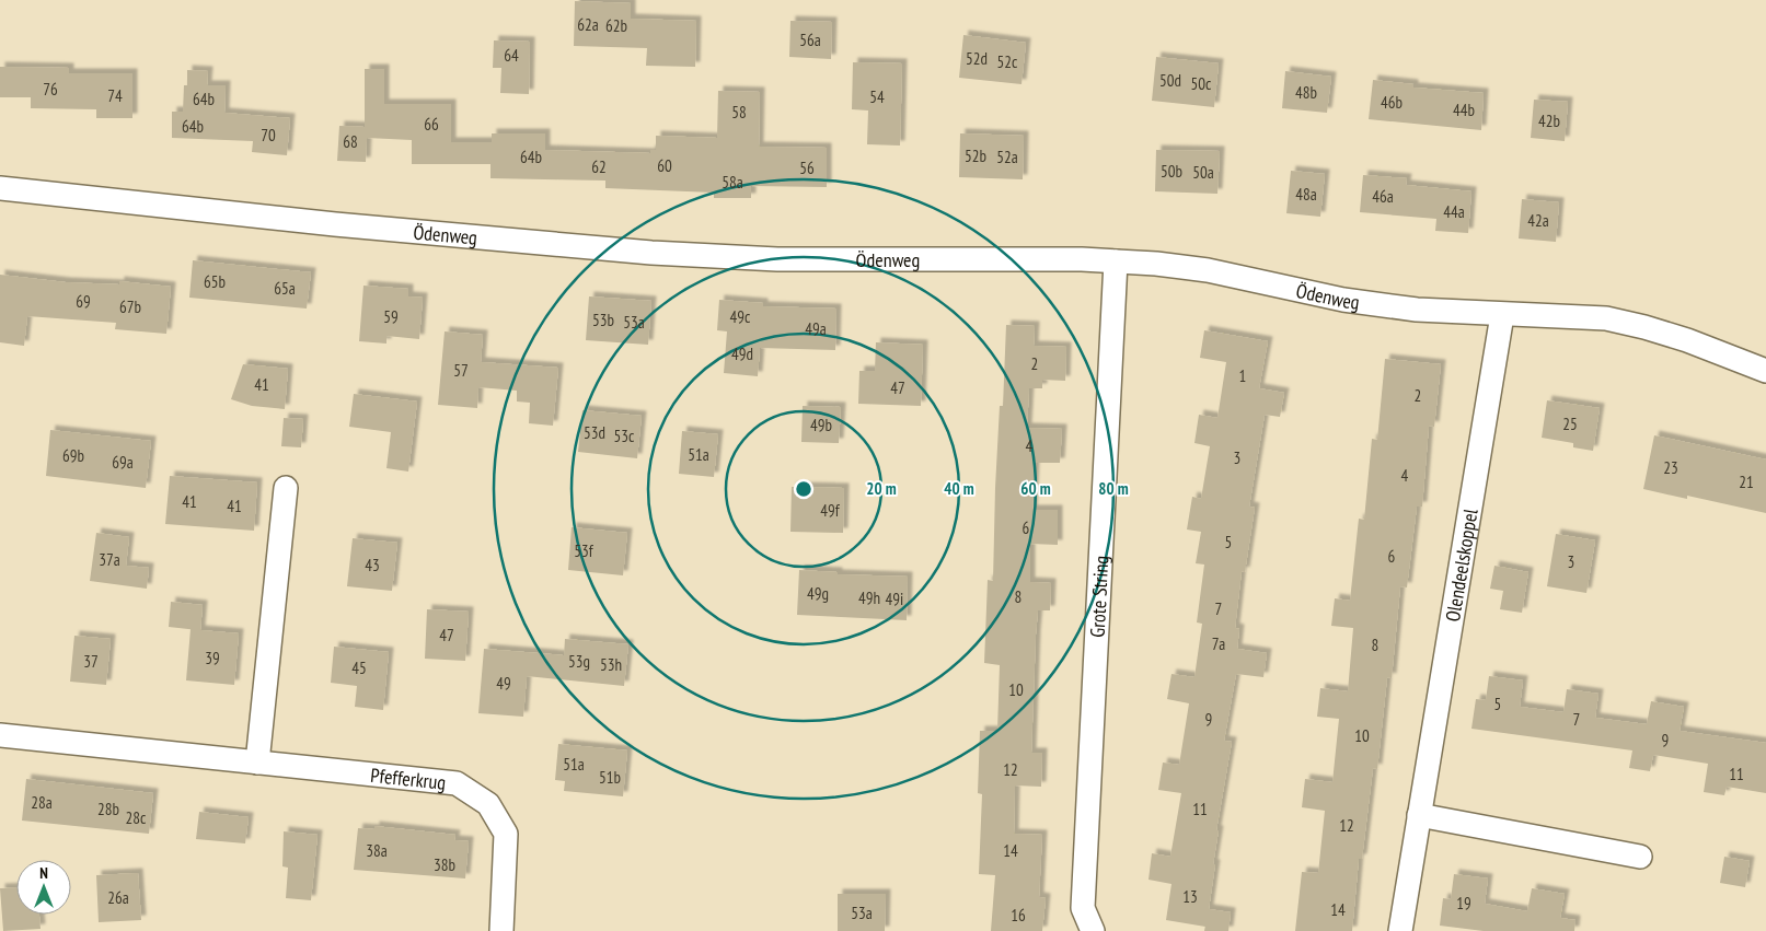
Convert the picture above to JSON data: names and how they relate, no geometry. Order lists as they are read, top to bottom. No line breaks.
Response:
{"streets":{"street":["Ödenweg","Olendeelskoppel","Grote String","Pfefferkrug"]},"crossings":[["Ödenweg","Olendeelskoppel"],["Ödenweg","Grote String"]],"house_numbers":["62a","62b","56a","64","52d","52c","50d","50c","76","48b","74","54","64b","46b","44b","58","42b","66","64b","70","68","52b","64b","52a","60","62","56","50b","50a","58a","48a","46a","44a","42a","65b","65a","69","67b","59","49c","53b","53a","49a","49d","2","57","1","41","47","2","25","49b","53d","53c","4","51a","69b","3","69a","23","4","21","41","41","49f","6","5","53f","6","37a","3","43","49g","8","49h","49i","7","47","7a","8","39","37","53g","53h","45","49","10","5","9","7","10","9","51a","12","11","51b","28a","28b","11","28c","12","38a","14","38b","13","26a","19","14","53a","16"],"north":"top","rings":["20 m","40 m","60 m","80 m"]}
